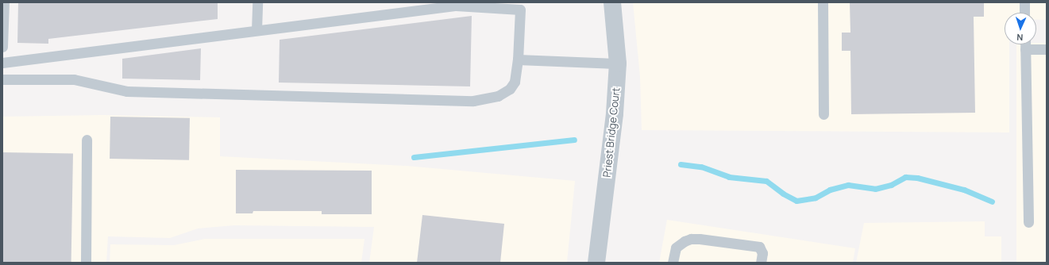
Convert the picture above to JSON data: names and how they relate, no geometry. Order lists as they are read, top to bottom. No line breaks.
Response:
{"streets":{"street":["Priest Bridge Court"]},"north":"bottom"}
